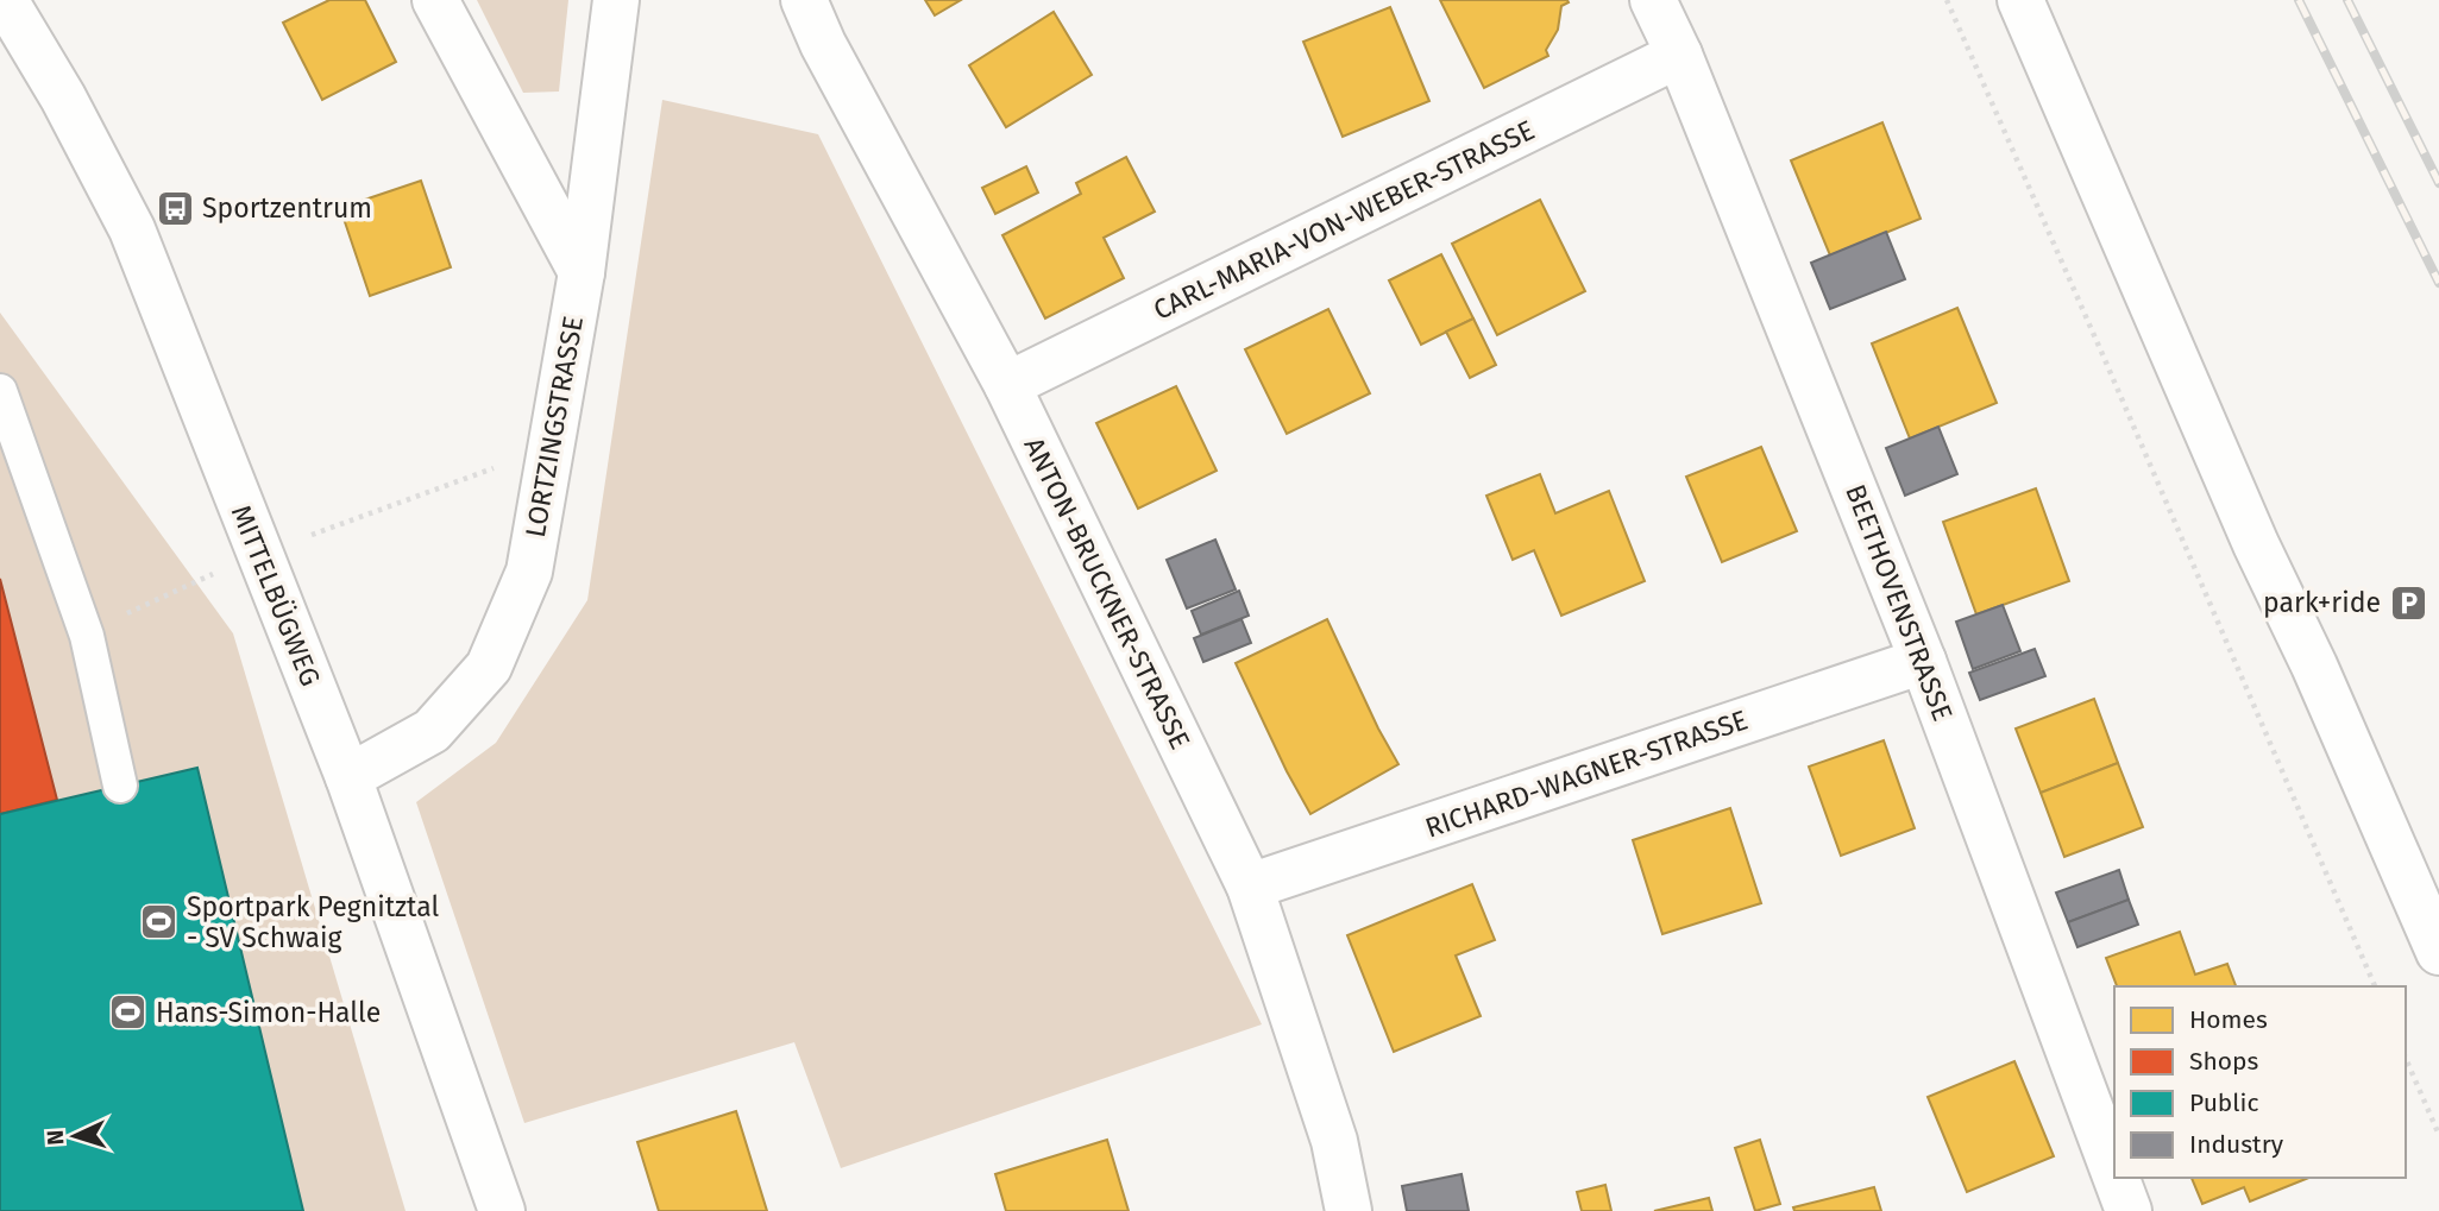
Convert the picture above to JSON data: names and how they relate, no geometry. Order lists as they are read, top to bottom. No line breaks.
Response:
{"streets":{"street":["CARL-MARIA-VON-WEBER-STRASSE","LORTZINGSTRASSE","ANTON-BRUCKNER-STRASSE","MITTELBÜGWEG","BEETHOVENSTRASSE","RICHARD-WAGNER-STRASSE"]},"crossings":[["CARL-MARIA-VON-WEBER-STRASSE","ANTON-BRUCKNER-STRASSE"],["CARL-MARIA-VON-WEBER-STRASSE","BEETHOVENSTRASSE"],["LORTZINGSTRASSE","MITTELBÜGWEG"],["ANTON-BRUCKNER-STRASSE","RICHARD-WAGNER-STRASSE"],["BEETHOVENSTRASSE","RICHARD-WAGNER-STRASSE"]],"places":{"bus stop":["Sportzentrum"],"parking":["park+ride"],"sports":["Sportpark Pegnitztal - SV Schwaig","Hans-Simon-Halle"]},"legend":["Homes","Shops","Public","Industry"],"north":"left"}
